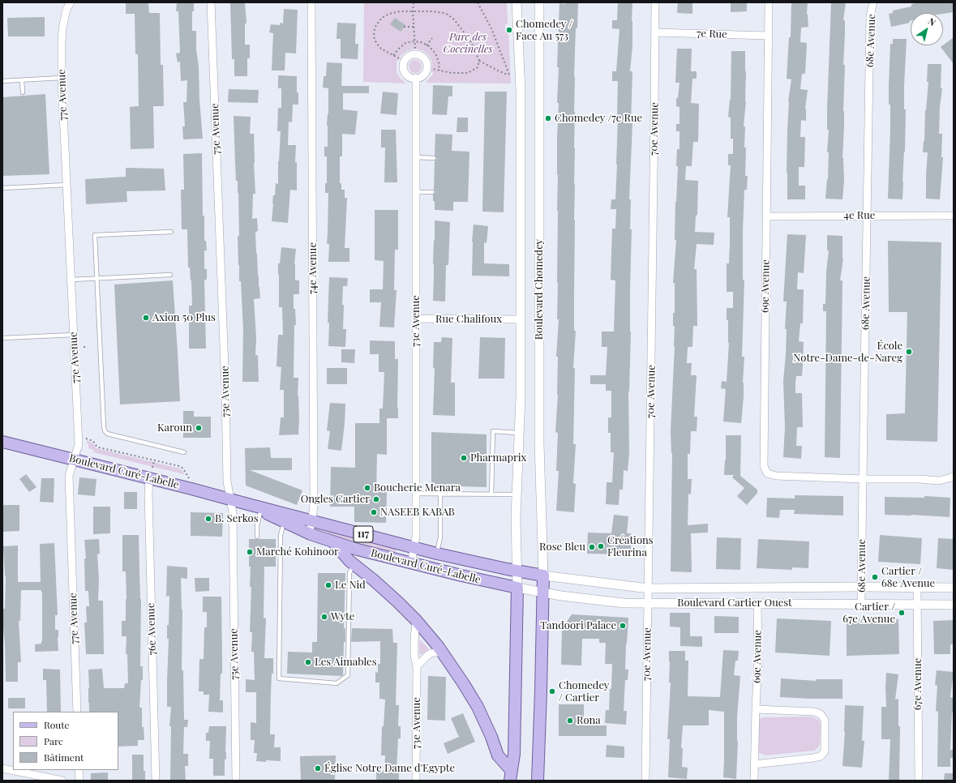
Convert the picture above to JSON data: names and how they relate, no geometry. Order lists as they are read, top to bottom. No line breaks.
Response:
{"streets":{"main road":["Boulevard Curé-Labelle","117"],"street":["7e Rue","68e Avenue","77e Avenue","75e Avenue","70e Avenue","4e Rue","74e Avenue","69e Avenue","Boulevard Chomedey","Rue Chalifoux","73e Avenue","Boulevard Cartier Ouest","76e Avenue","67e Avenue"]},"crossings":[["7e Rue","70e Avenue"],["7e Rue","69e Avenue"],["68e Avenue","4e Rue"],["68e Avenue","69e Avenue"],["68e Avenue","Boulevard Cartier Ouest"],["77e Avenue","Boulevard Curé-Labelle"],["75e Avenue","Boulevard Curé-Labelle"],["70e Avenue","Boulevard Cartier Ouest"],["4e Rue","69e Avenue"],["74e Avenue","Boulevard Curé-Labelle"],["69e Avenue","Boulevard Cartier Ouest"],["Boulevard Chomedey","Rue Chalifoux"],["Boulevard Chomedey","Boulevard Curé-Labelle"],["Boulevard Chomedey","Boulevard Cartier Ouest"],["Rue Chalifoux","73e Avenue"],["73e Avenue","Boulevard Curé-Labelle"],["Boulevard Curé-Labelle","Boulevard Cartier Ouest"],["Boulevard Curé-Labelle","76e Avenue"],["Boulevard Cartier Ouest","67e Avenue"]],"parks":["Parc des Coccinelles"],"places":["Chomedey / Face Au 573","Chomedey /7e Rue","Axion 50 Plus","École Notre-Dame-de-Nareg","Karoun","Pharmaprix","Boucherie Menara","Ongles Cartier","NASEEB KABAB","B. Serkos","Créations Fleurina","Rose Bleu","Marché Kohinoor","Cartier / 68e Avenue","Le Nid","Cartier / 67e Avenue","Wyte","Tandoori Palace","Les Aimables","Chomedey / Cartier","Rona","Église Notre Dame d'Egypte"],"legend":["Route","Parc","Bâtiment"],"north":"top right"}
